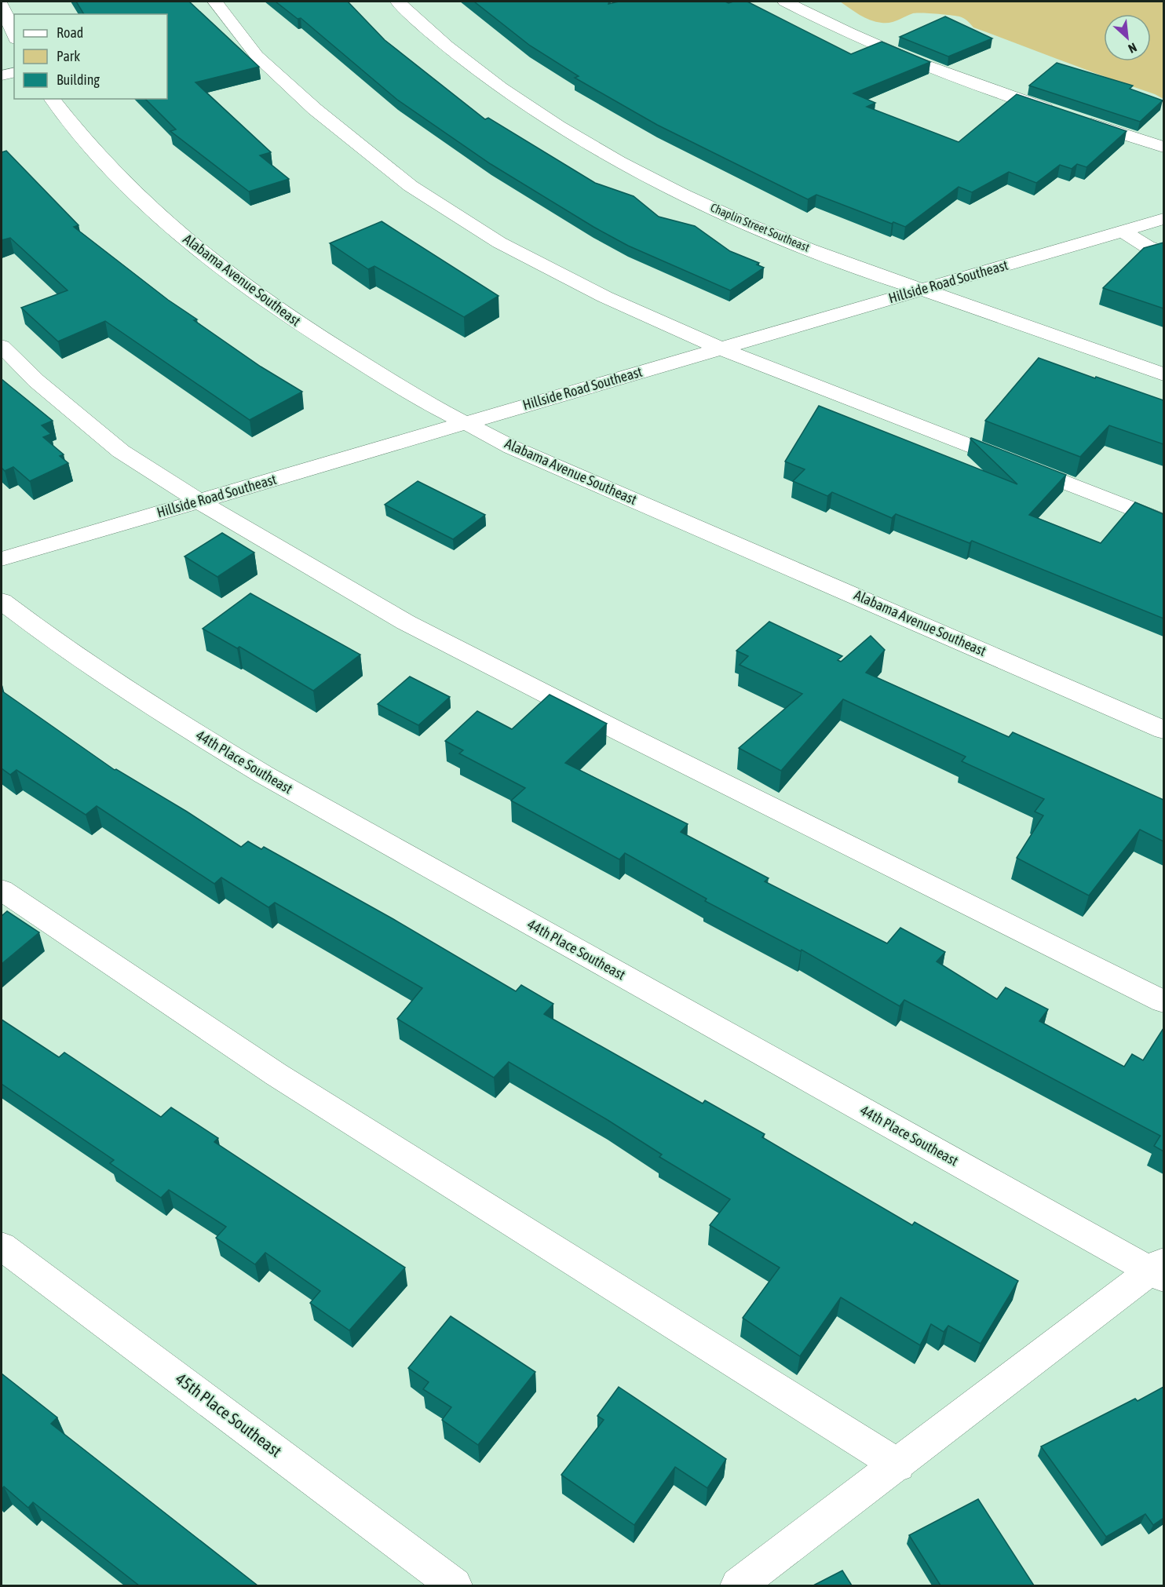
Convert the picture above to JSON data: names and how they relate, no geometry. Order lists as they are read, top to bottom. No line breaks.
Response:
{"streets":{"street":["Chaplin Street Southeast","Alabama Avenue Southeast","Hillside Road Southeast","44th Place Southeast","45th Place Southeast"]},"crossings":[["Chaplin Street Southeast","Hillside Road Southeast"],["Alabama Avenue Southeast","Hillside Road Southeast"]],"legend":["Road","Park","Building"],"north":"bottom right"}
